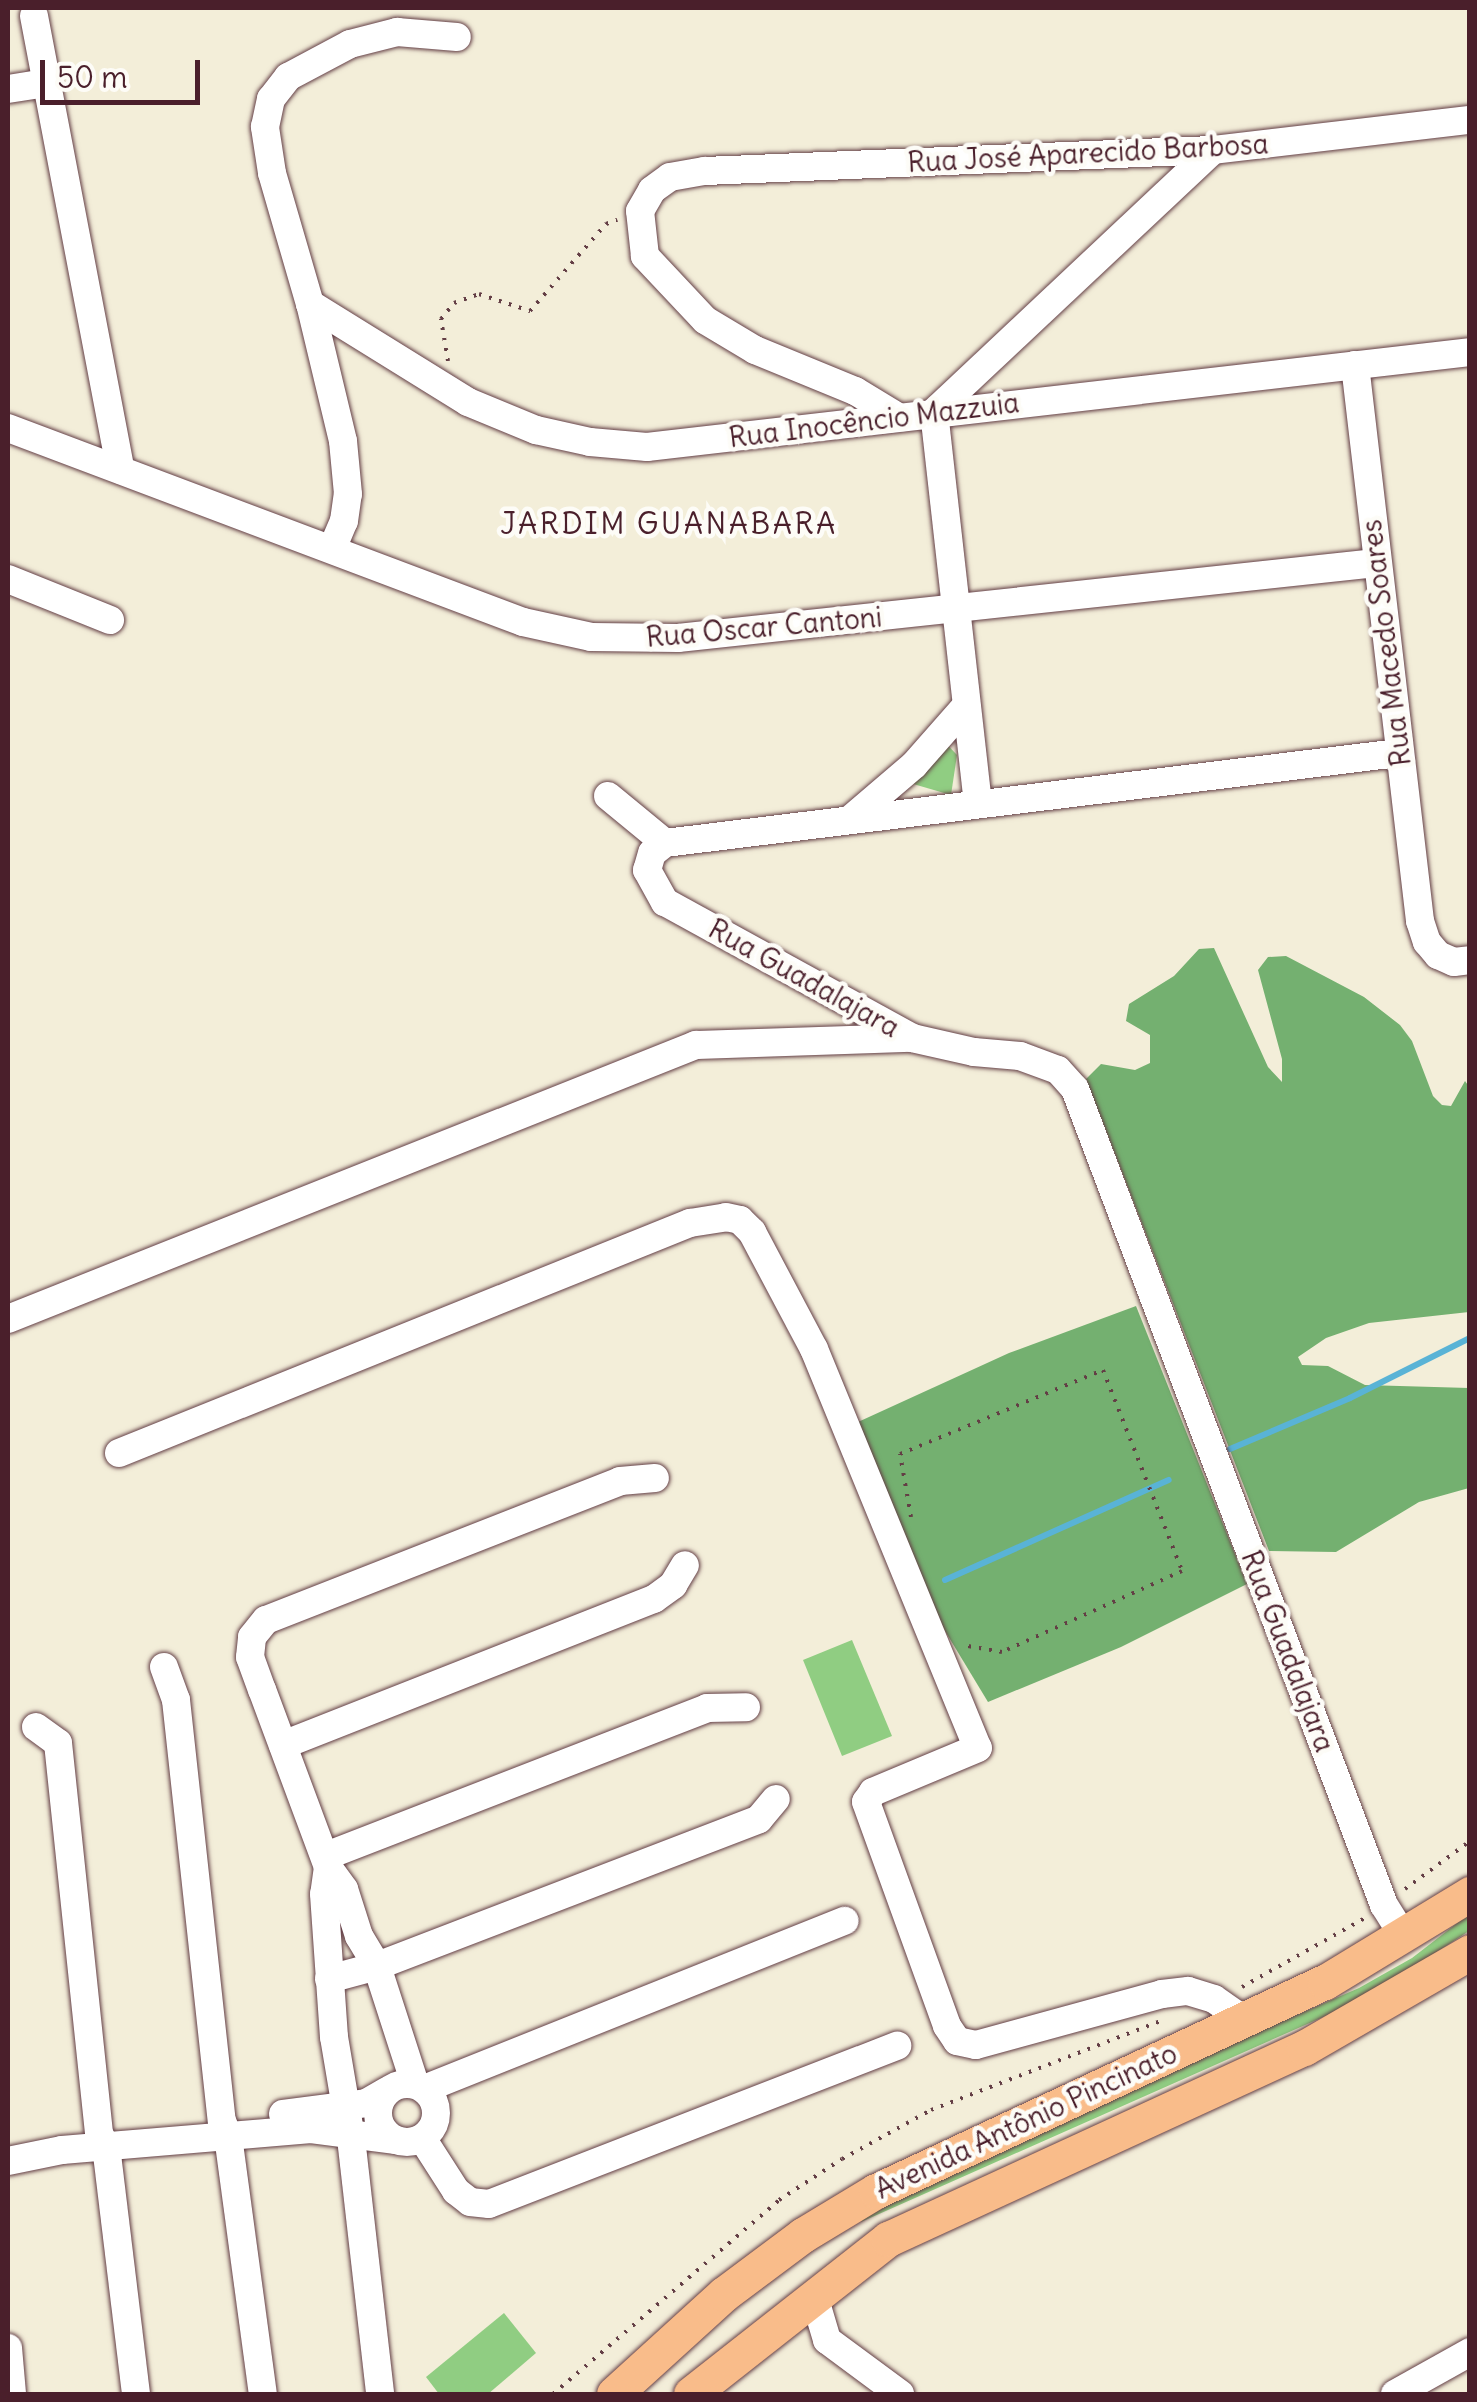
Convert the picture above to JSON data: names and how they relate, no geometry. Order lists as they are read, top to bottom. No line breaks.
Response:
{"streets":{"main road":["Avenida Antônio Pincinato"],"street":["Rua José Aparecido Barbosa","Rua Inocêncio Mazzuia","Rua Oscar Cantoni","Rua Macedo Soares","Rua Guadalajara"]},"crossings":[["Rua Inocêncio Mazzuia","Rua Macedo Soares"],["Rua Oscar Cantoni","Rua Macedo Soares"],["Rua Guadalajara","Avenida Antônio Pincinato"]],"districts":["JARDIM GUANABARA"],"scale_bar":"50 m"}
